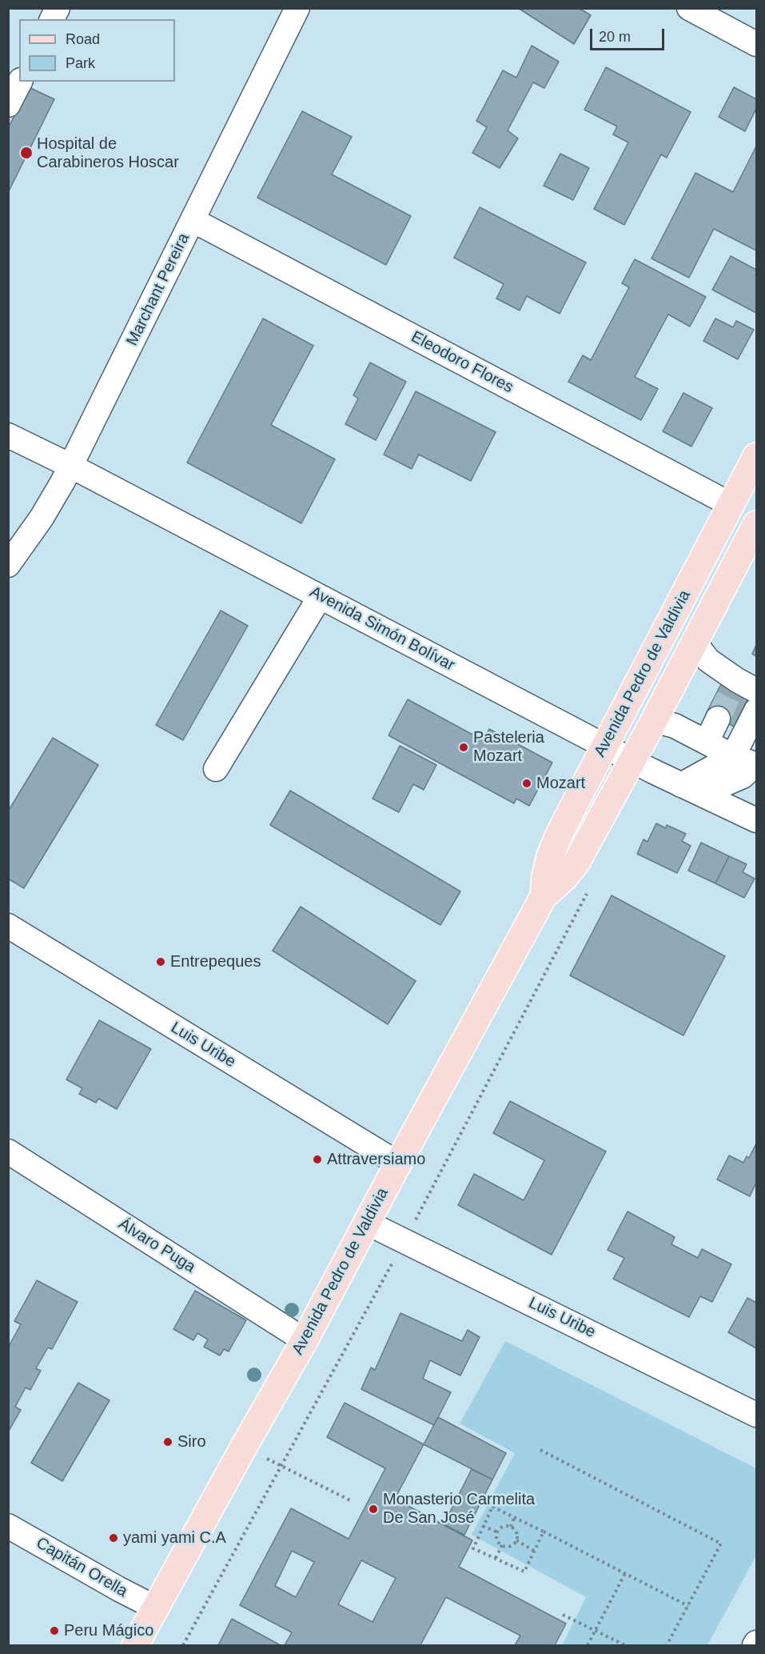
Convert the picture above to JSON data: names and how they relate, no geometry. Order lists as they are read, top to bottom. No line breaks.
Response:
{"streets":{"main road":["Avenida Pedro de Valdivia"],"street":["Marchant Pereira","Eleodoro Flores","Avenida Simón Bolívar","Luis Uribe","Álvaro Puga","Capitán Orella"]},"crossings":[["Marchant Pereira","Eleodoro Flores"],["Marchant Pereira","Avenida Simón Bolívar"],["Eleodoro Flores","Avenida Pedro de Valdivia"],["Avenida Simón Bolívar","Avenida Pedro de Valdivia"],["Avenida Pedro de Valdivia","Luis Uribe"],["Avenida Pedro de Valdivia","Álvaro Puga"],["Avenida Pedro de Valdivia","Capitán Orella"]],"places":["Hospital de Carabineros Hoscar","Pasteleria Mozart","Mozart","Entrepeques","Attraversiamo","Siro","Monasterio Carmelita De San José","yami yami C.A","Peru Mágico"],"legend":["Road","Park"],"scale_bar":"20 m"}
